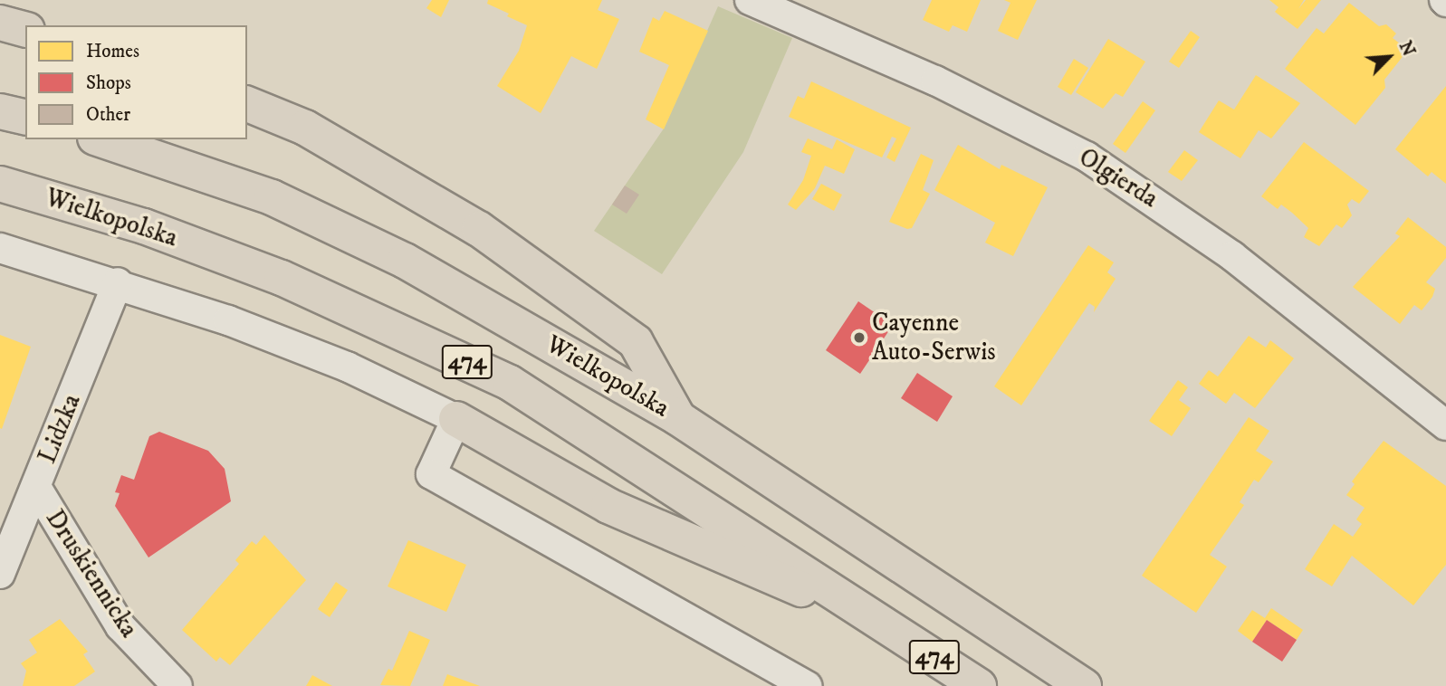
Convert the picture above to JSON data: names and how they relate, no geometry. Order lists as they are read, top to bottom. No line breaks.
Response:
{"streets":{"main road":["Wielkopolska","474"],"street":["Olgierda","Lidzka","Druskiennicka"]},"crossings":[["Lidzka","Druskiennicka"]],"places":["Cayenne Auto-Serwis"],"legend":["Homes","Shops","Other"],"north":"top right"}
